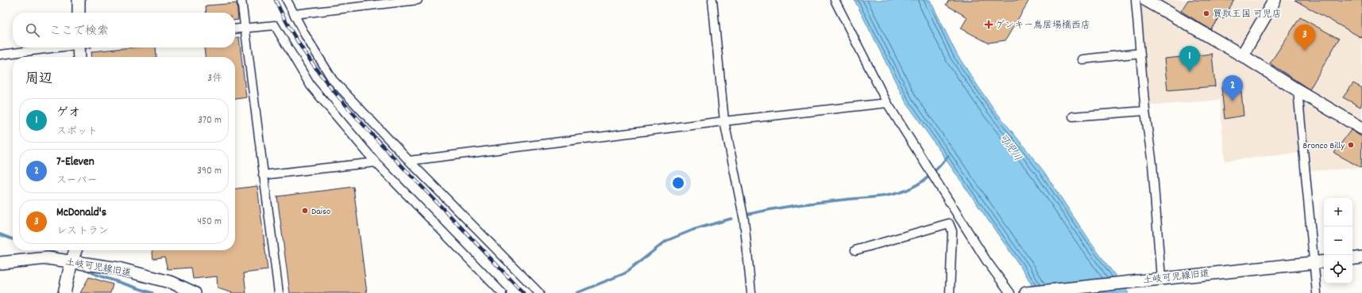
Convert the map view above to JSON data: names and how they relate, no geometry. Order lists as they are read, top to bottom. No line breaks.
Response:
{"streets":{"street":["土岐可児線旧道"]},"water":["可児川"],"places":{"other":["買取王国 可児店","Bronco Billy","Daiso"],"health":["ゲンキー鳥居場橋西店"]},"page":{"search":"ここで検索","pins":["3","1","2"],"heading":["周辺","3件"],"list":[{"mark":"1","name":"ゲオ","note":"スポット","value":"370 m"},{"mark":"2","name":"7-Eleven","note":"スーパー","value":"390 m"},{"mark":"3","name":"McDonald's","note":"レストラン","value":"450 m"}],"map_buttons":["+","−"]}}
